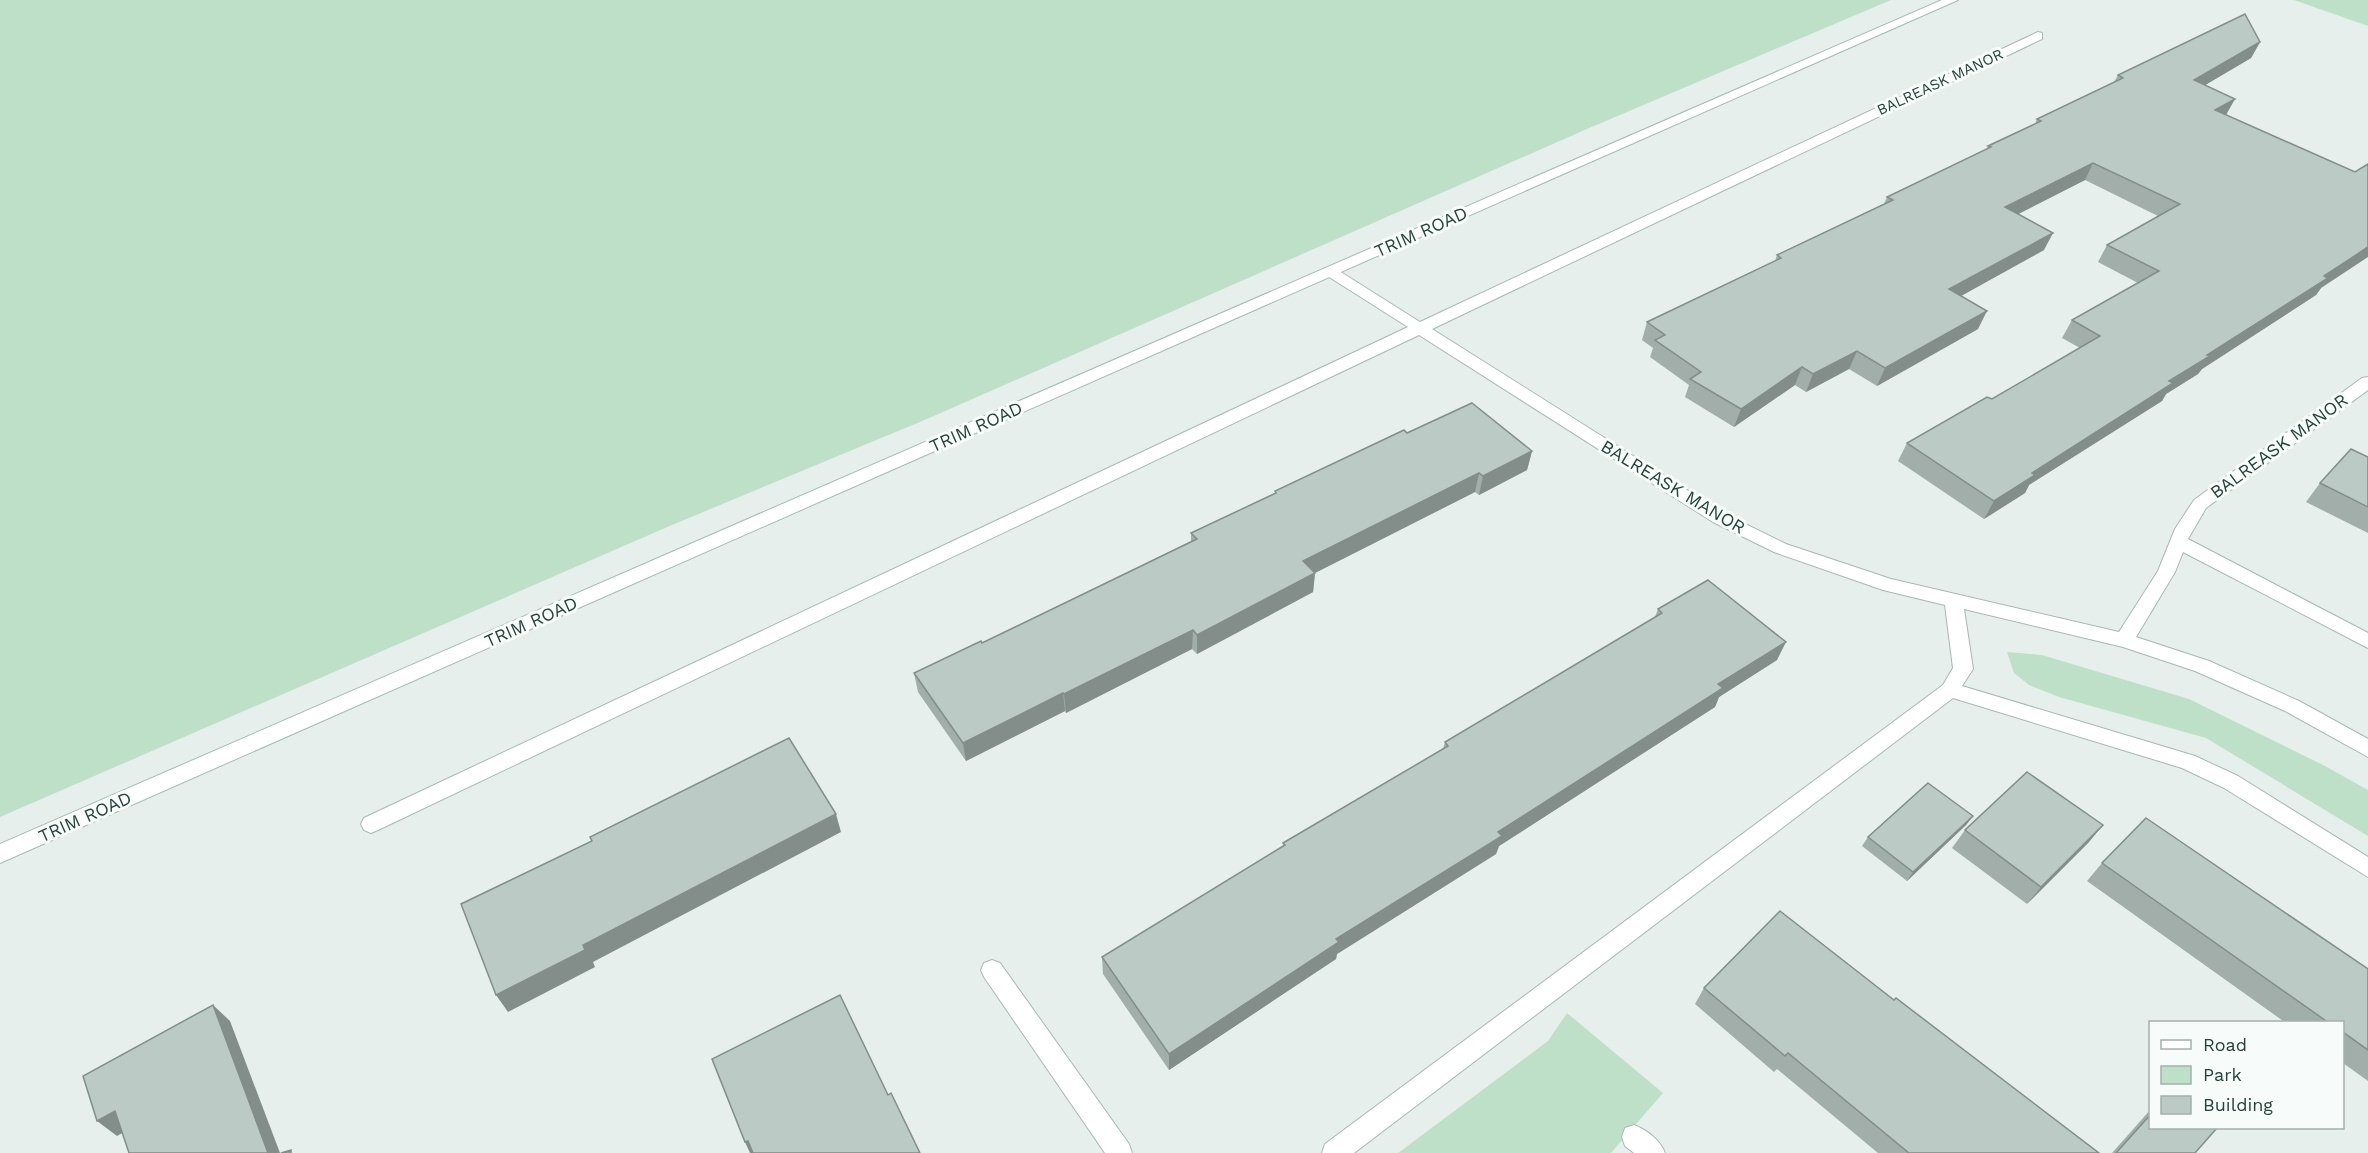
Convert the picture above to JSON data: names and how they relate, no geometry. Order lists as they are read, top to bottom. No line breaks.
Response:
{"streets":{"street":["BALREASK MANOR","TRIM ROAD"]},"crossings":[["BALREASK MANOR","TRIM ROAD"]],"legend":["Road","Park","Building"]}
